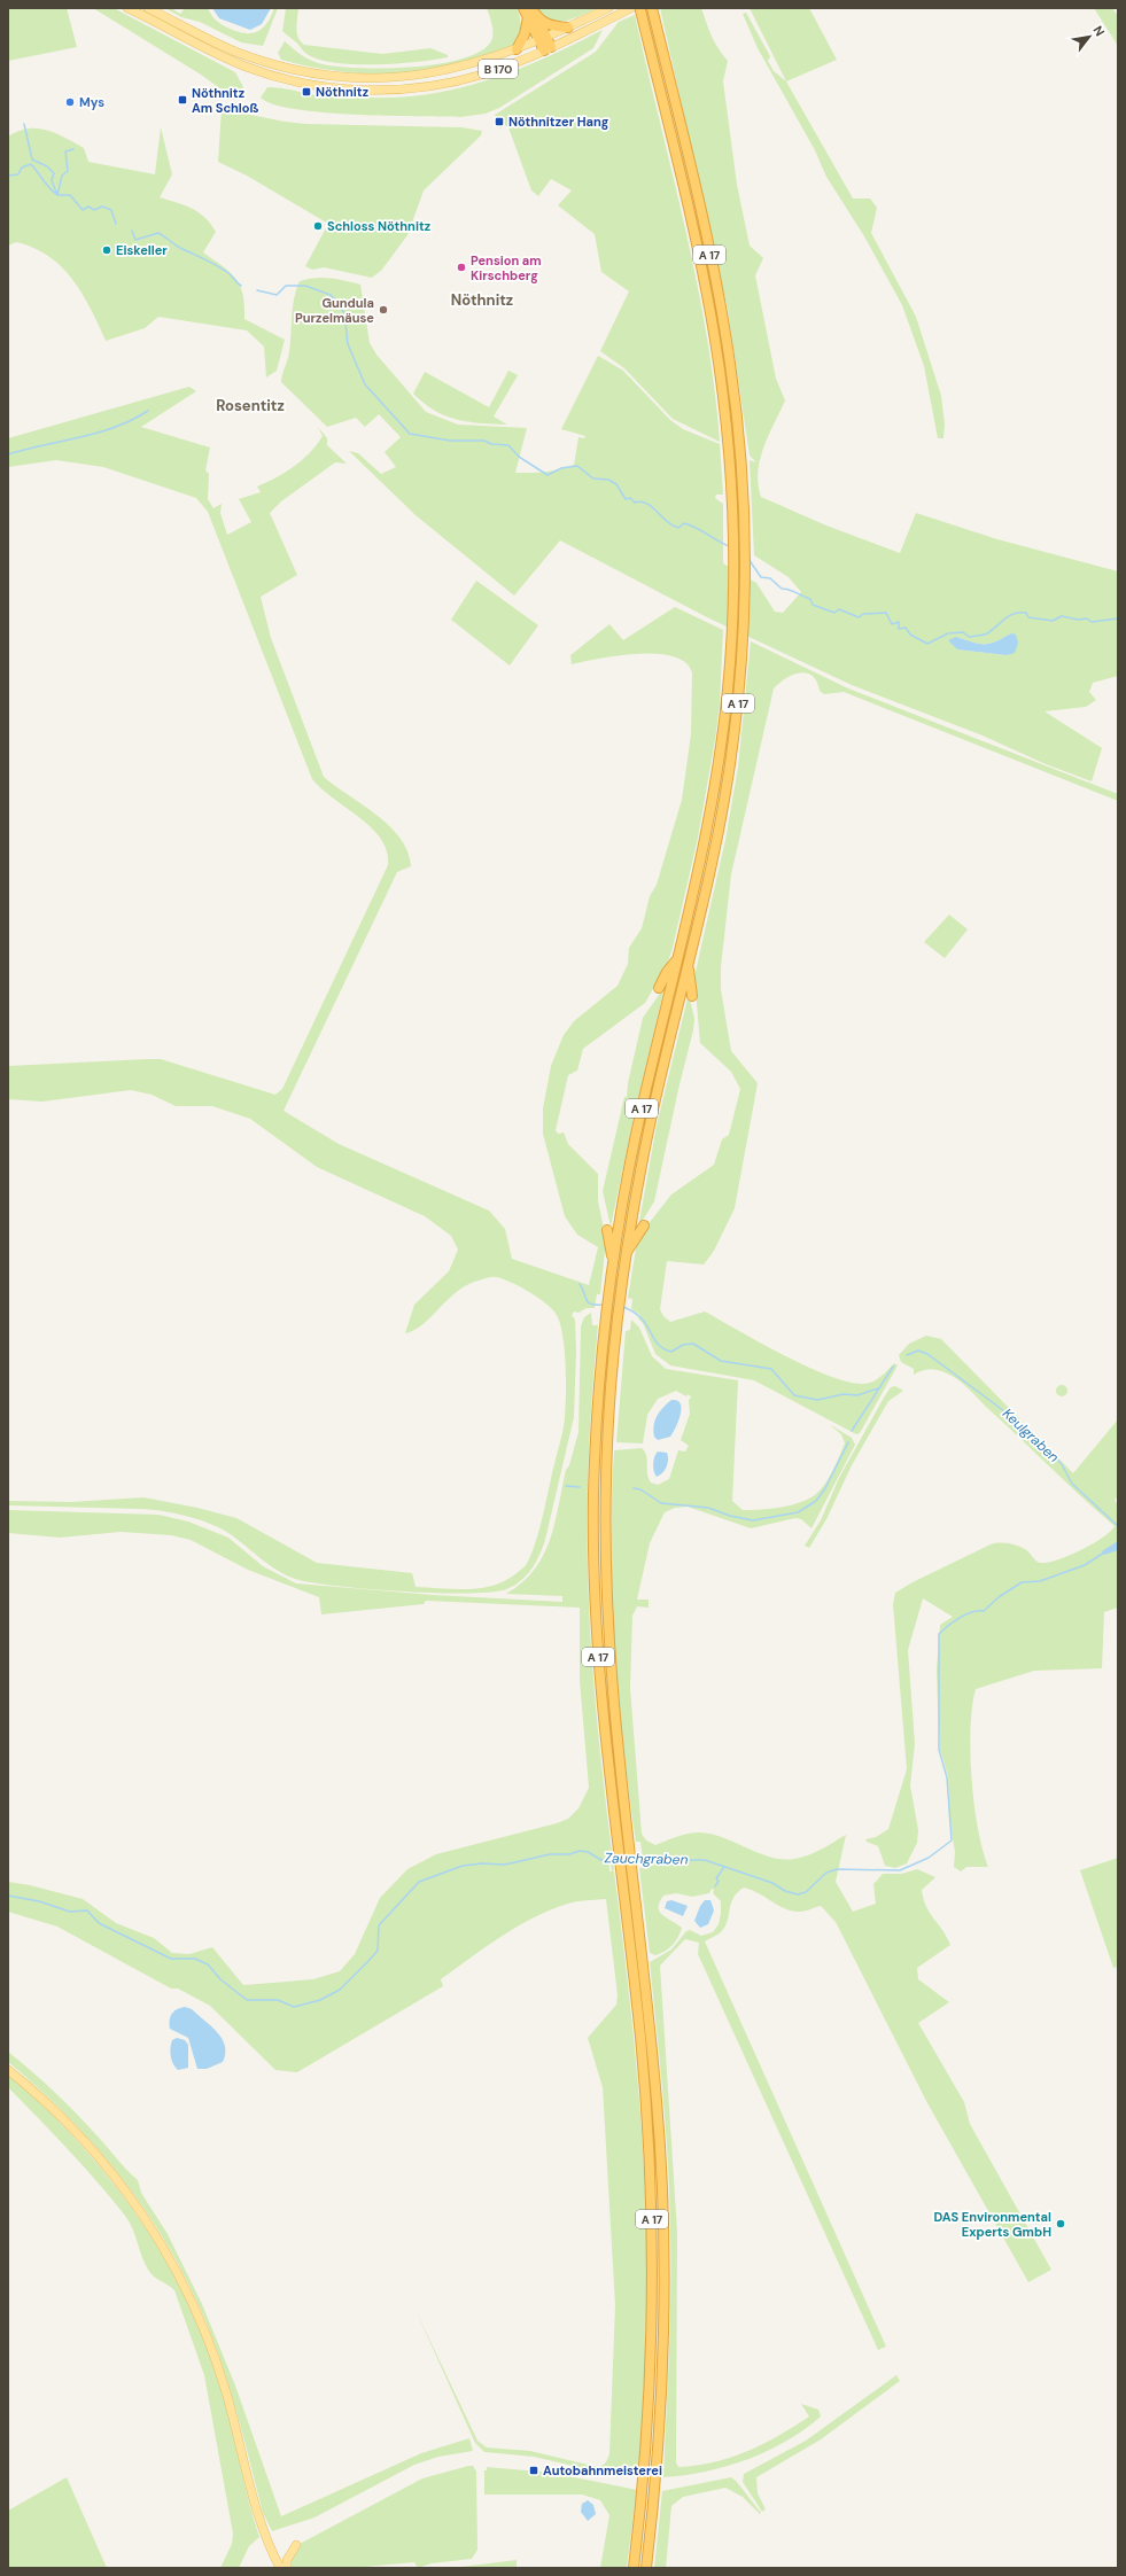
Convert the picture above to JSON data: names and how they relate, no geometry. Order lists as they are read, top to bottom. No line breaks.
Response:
{"streets":{"highway":["A 17"],"main road":["B 170"]},"districts":["Nöthnitz","Rosentitz"],"water":["Keulgraben","Zauchgraben"],"places":{"transit":["Nöthnitz","Nöthnitz Am Schloß","Nöthnitzer Hang","Autobahnmeisterei"],"other":["Mys","Schloss Nöthnitz","Eiskeller","Pension am Kirschberg","Gundula Purzelmäuse","DAS Environmental Experts GmbH"]},"north":"top right"}
